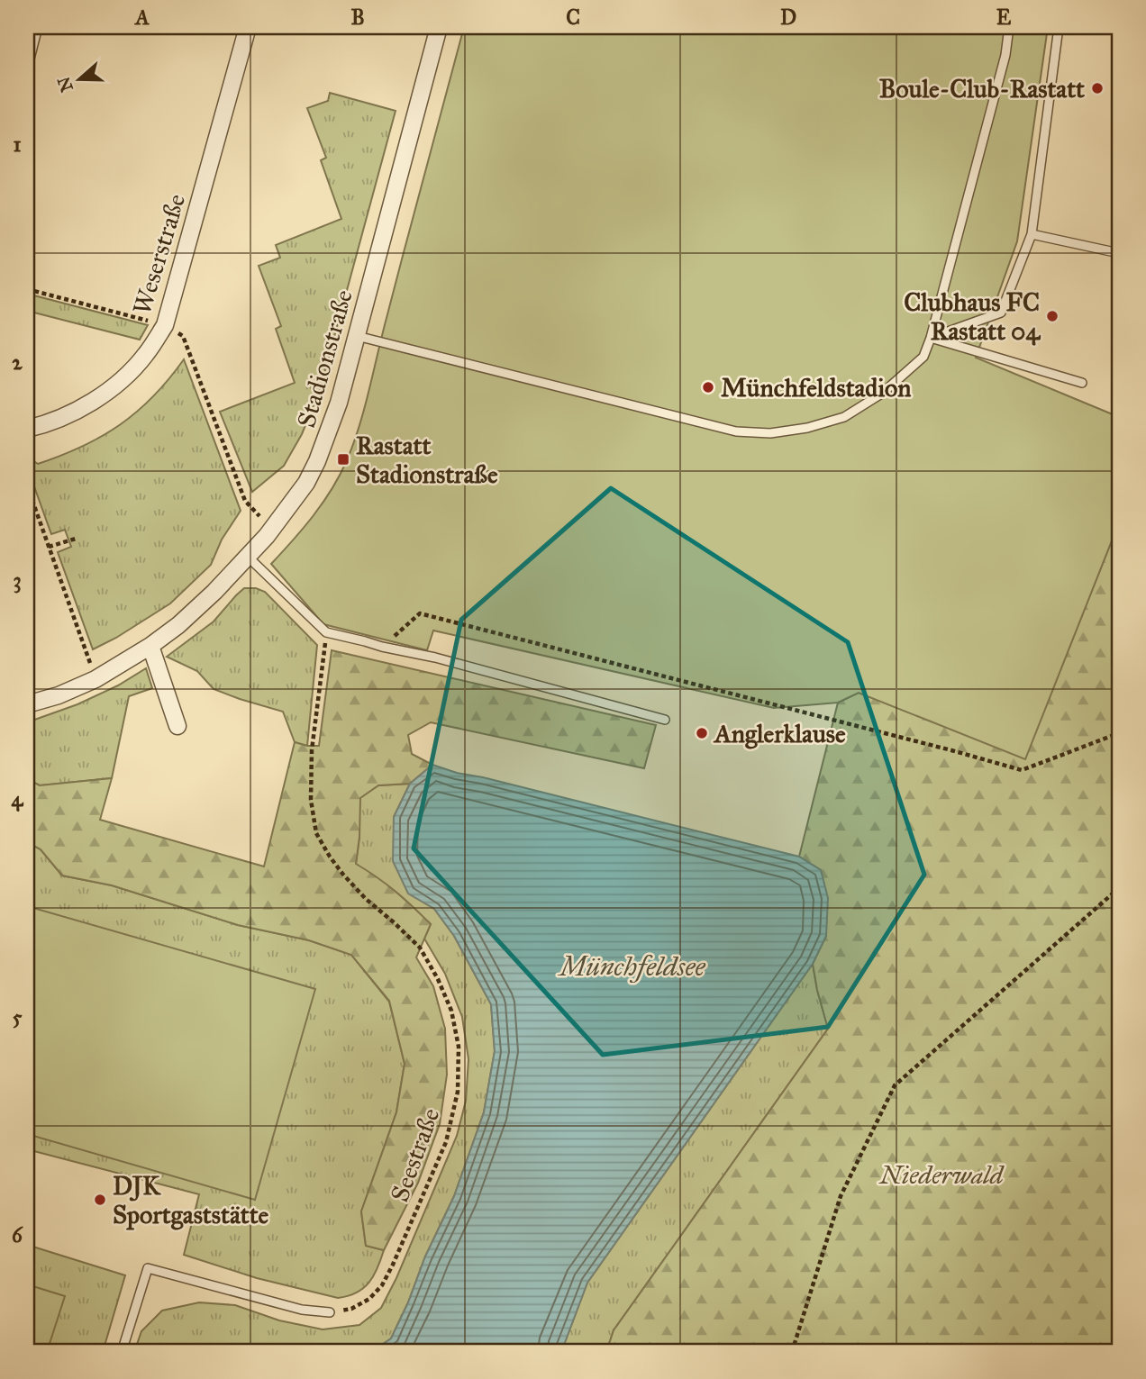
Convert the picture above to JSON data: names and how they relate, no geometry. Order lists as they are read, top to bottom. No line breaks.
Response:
{"streets":{"street":["Weserstraße","Stadionstraße"],"path":["Seestraße"]},"water":["Münchfeldsee"],"parks":["Niederwald"],"places":{"other":["Boule-Club-Rastatt","Clubhaus FC Rastatt 04","Münchfeldstadion","Anglerklause","DJK Sportgaststätte"],"transit":["Rastatt Stadionstraße"]},"north":"left","grid":{"columns":["A","B","C","D","E"],"rows":["1","2","3","4","5","6"]}}
